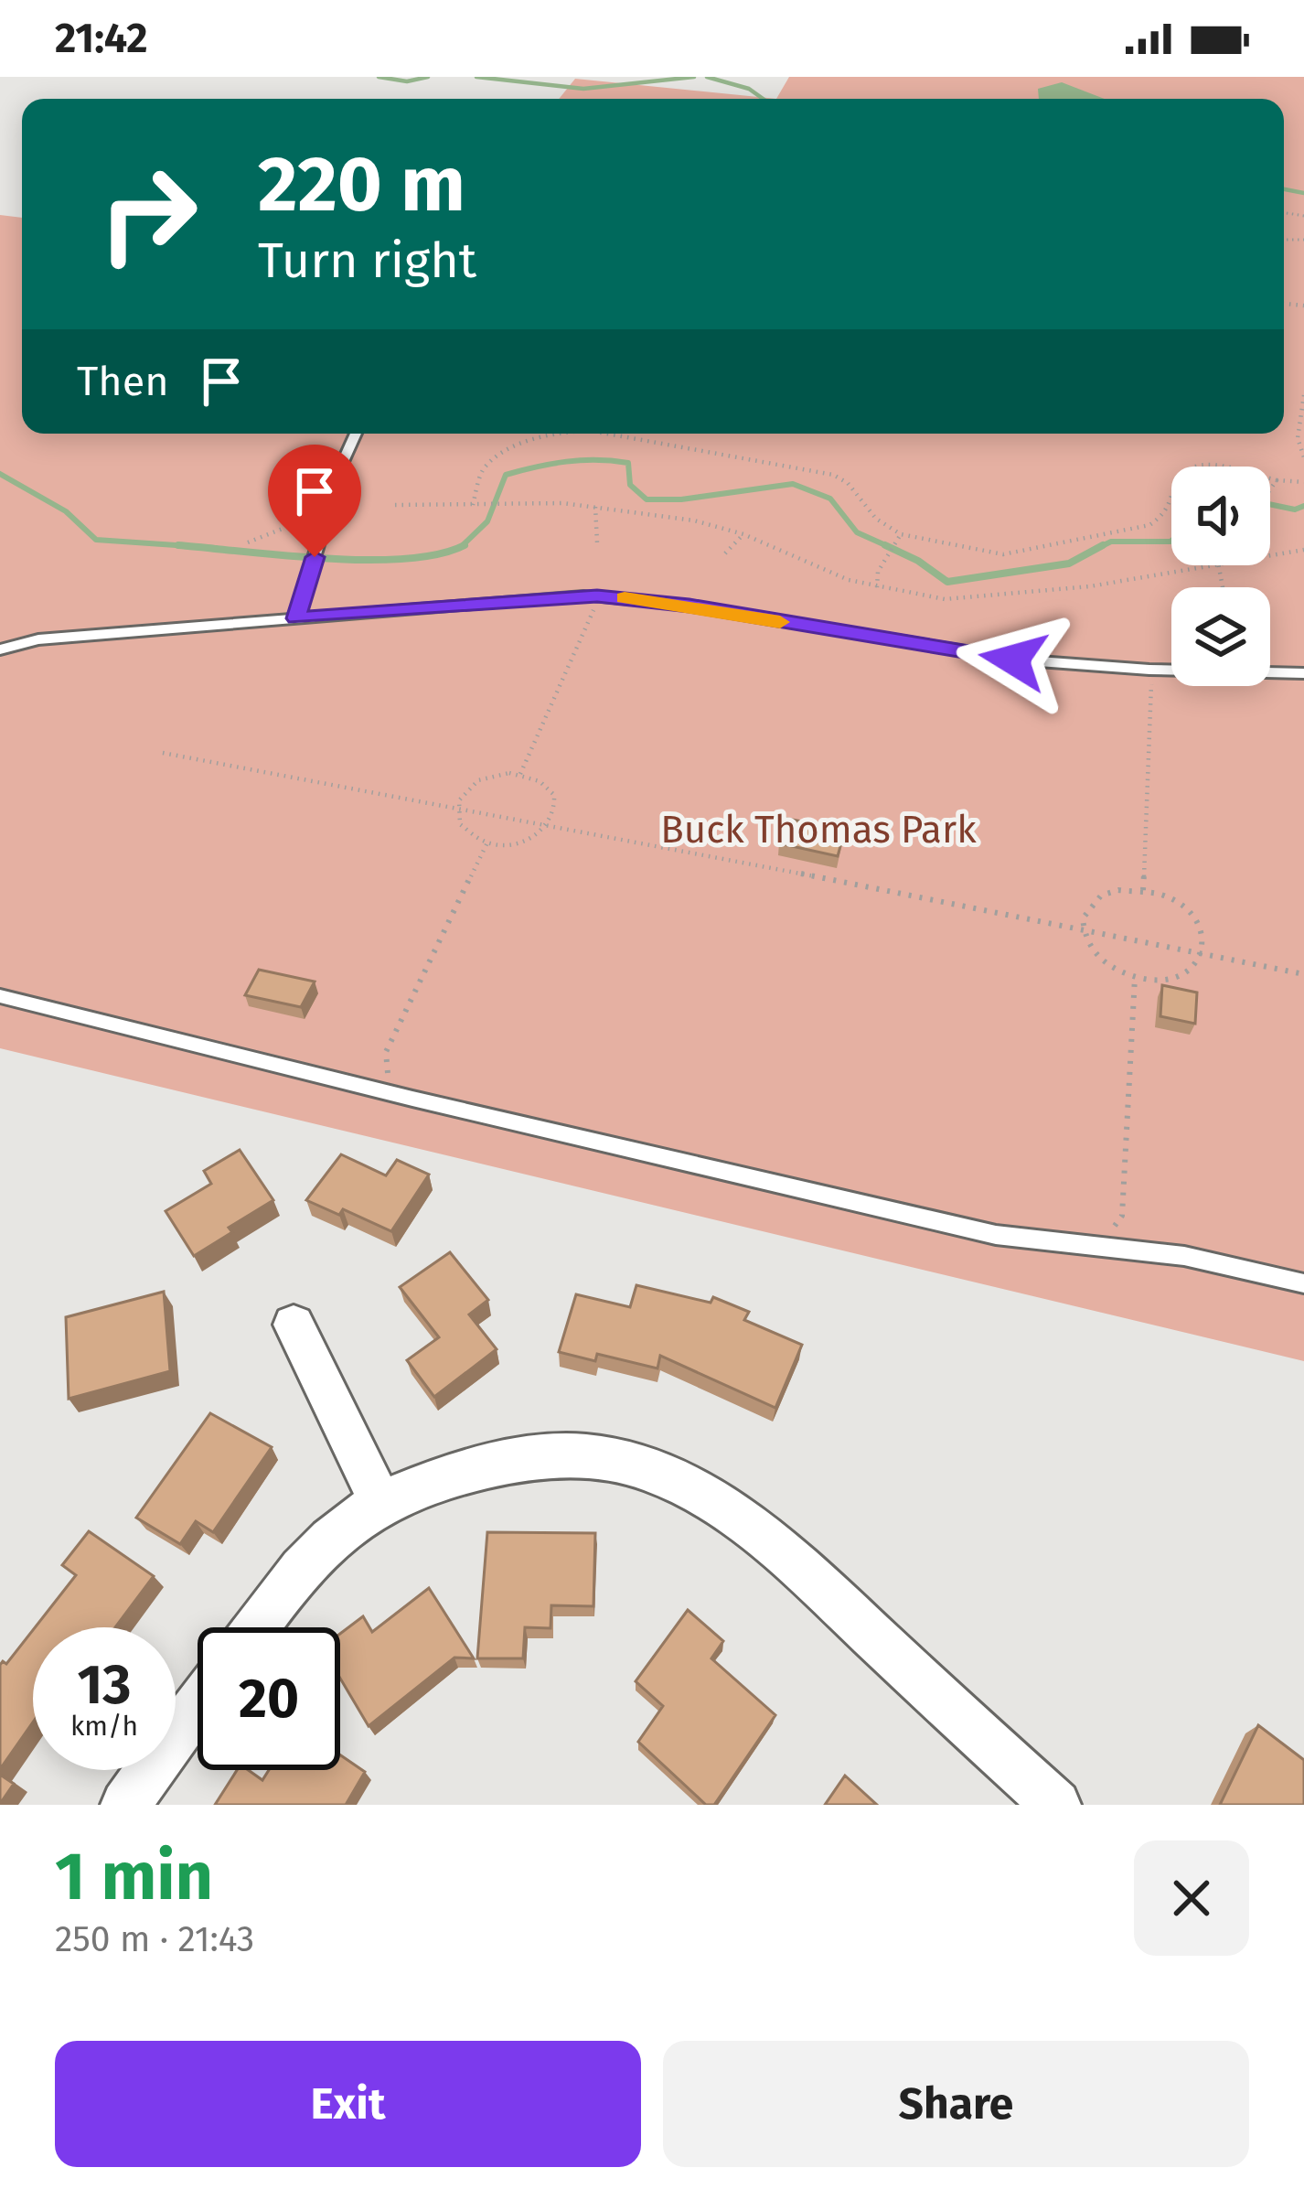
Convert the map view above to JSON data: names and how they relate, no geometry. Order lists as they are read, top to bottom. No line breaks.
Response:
{"parks":["Buck Thomas Park"],"page":{"status":"21:42","turn":["220 m","Turn right"],"then":"Then","speed":"13 km/h","limit":"20","heading":["1 min","250 m · 21:43"],"buttons":["Exit","Share"]}}
